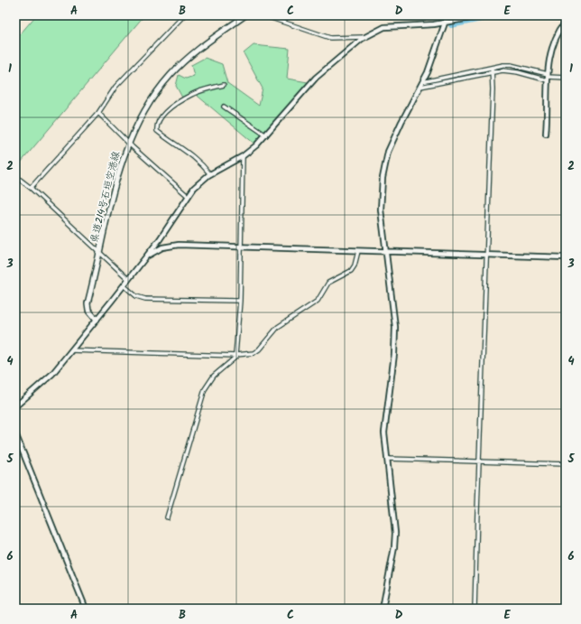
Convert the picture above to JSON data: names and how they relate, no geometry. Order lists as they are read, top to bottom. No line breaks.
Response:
{"streets":{"main road":["県道214号石垣空港線"]},"grid":{"columns":["A","B","C","D","E"],"rows":["1","2","3","4","5","6"]}}
